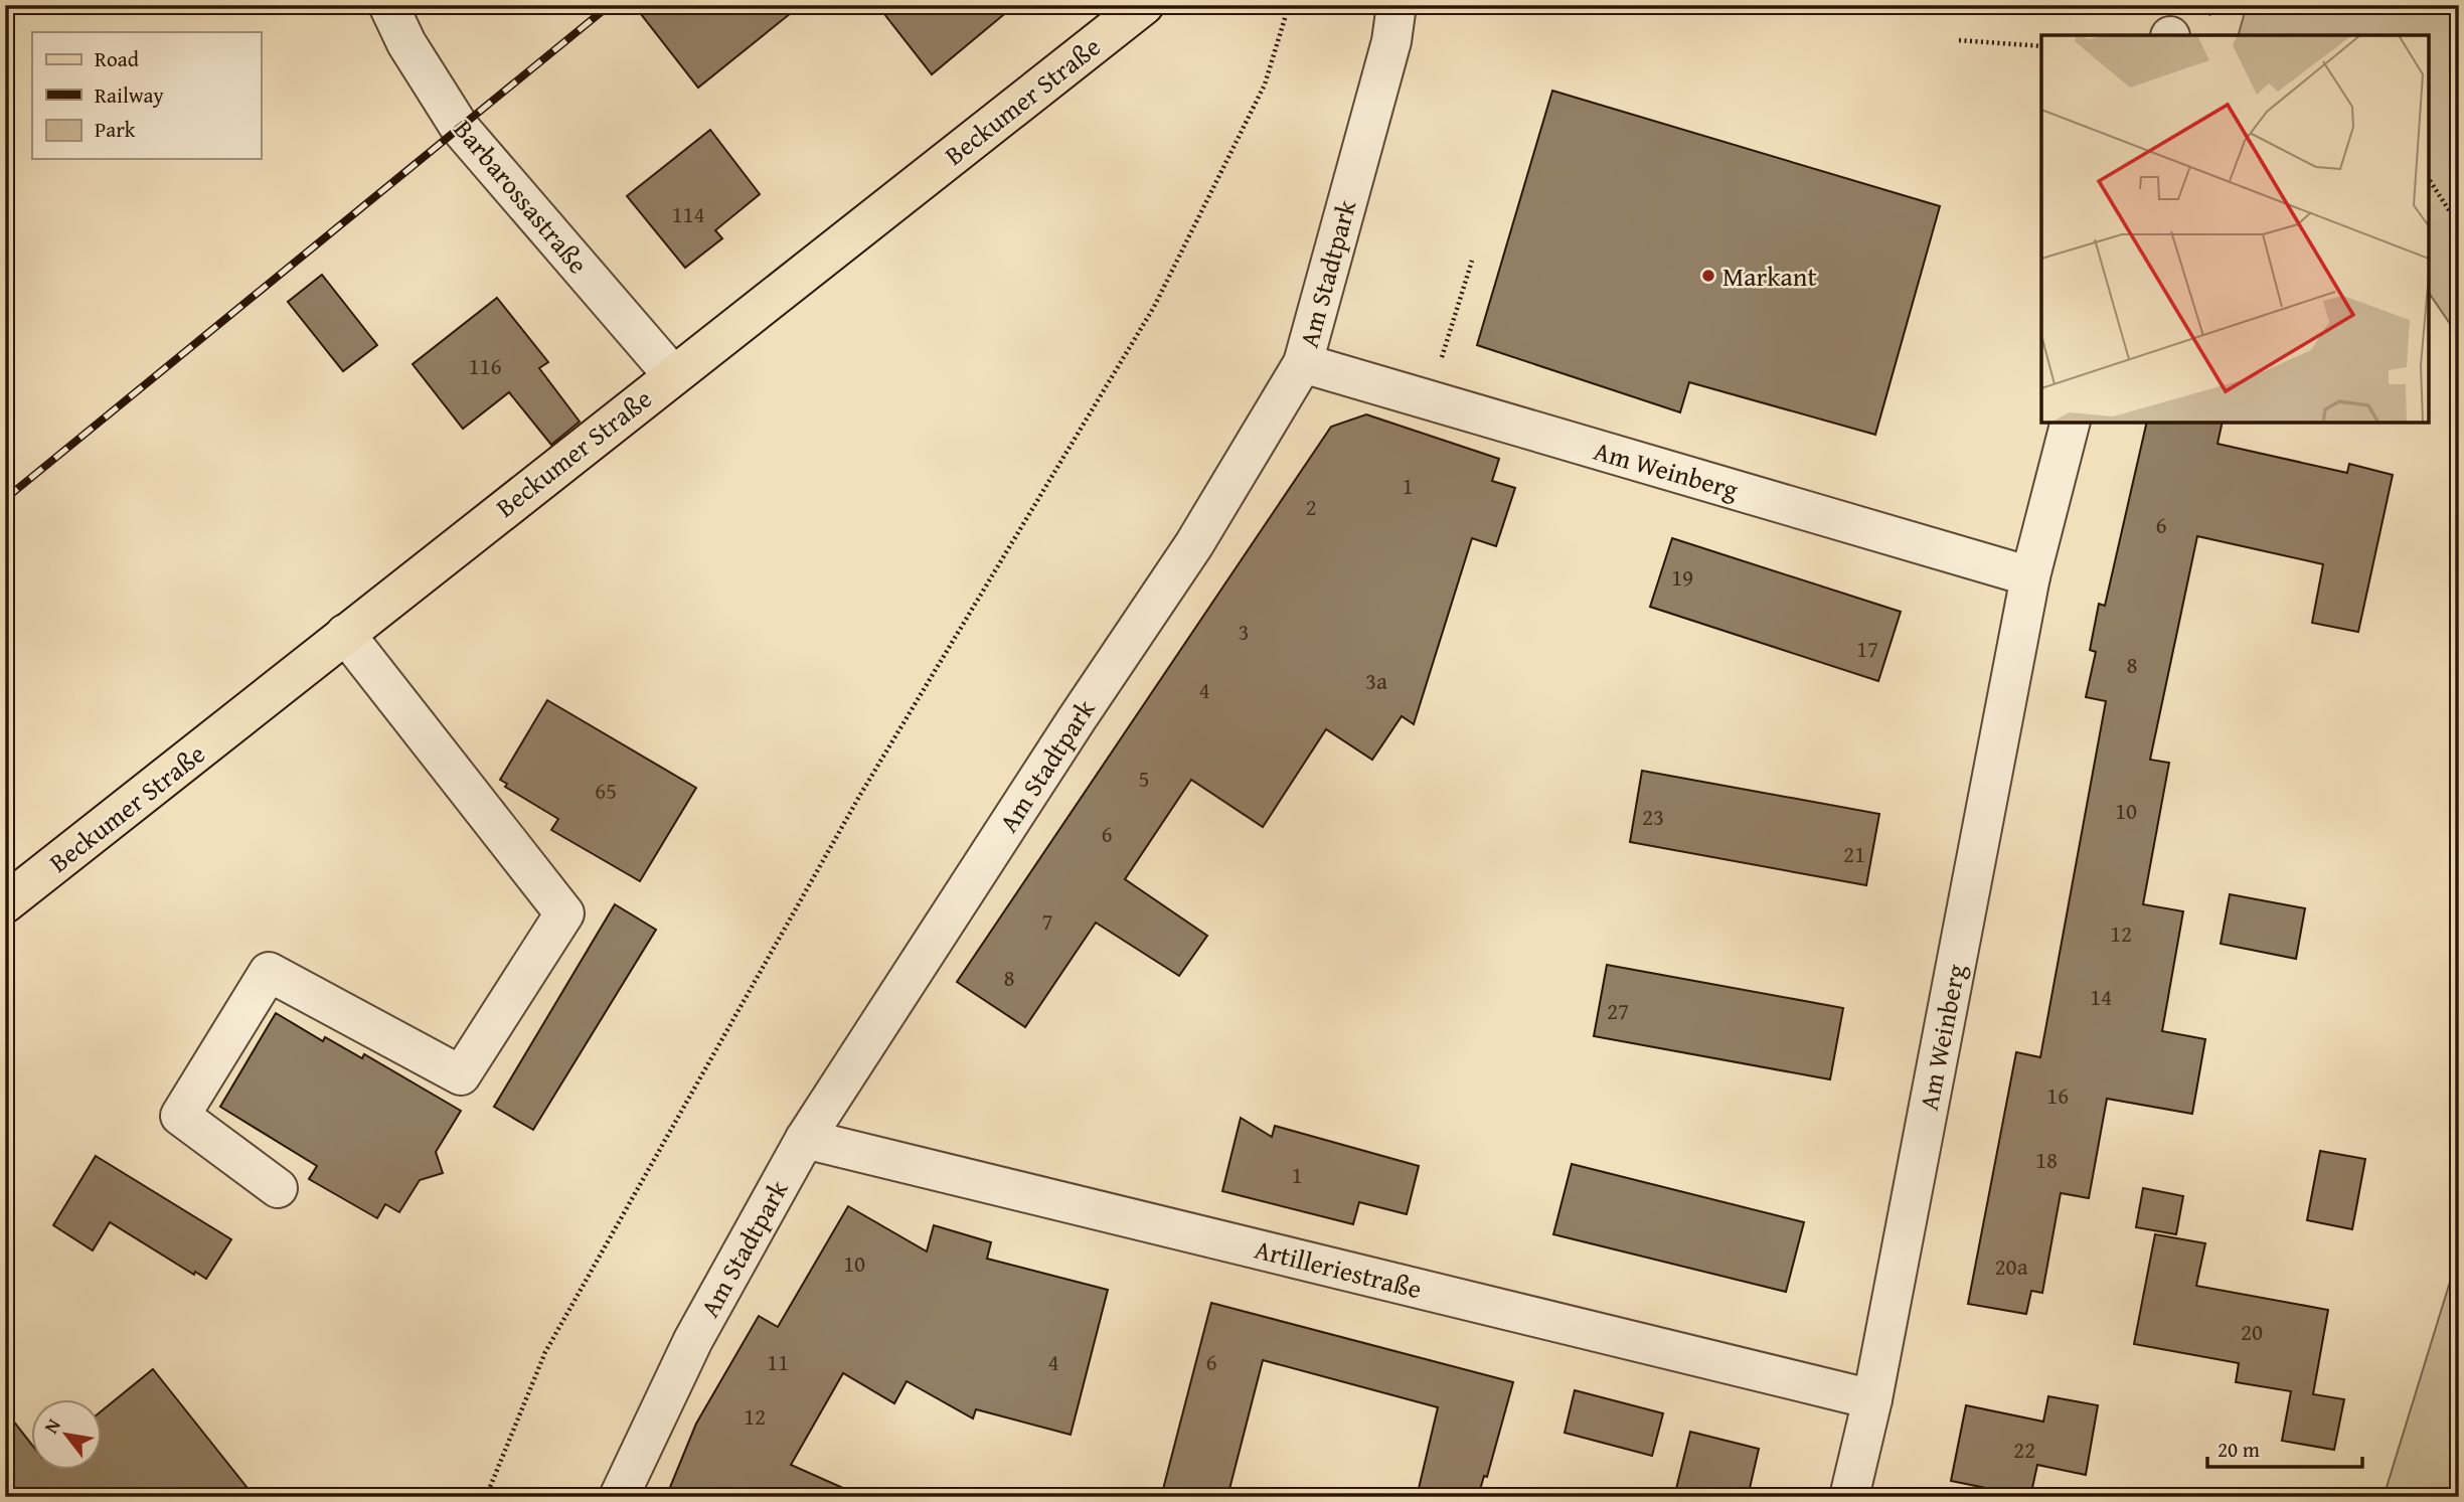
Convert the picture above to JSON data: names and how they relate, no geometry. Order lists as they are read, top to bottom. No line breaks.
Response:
{"streets":{"main road":["Beckumer Straße"],"street":["Barbarossastraße","Am Stadtpark","Am Weinberg","Artilleriestraße"]},"crossings":[["Beckumer Straße","Barbarossastraße"],["Am Stadtpark","Am Weinberg"],["Am Stadtpark","Artilleriestraße"],["Am Weinberg","Artilleriestraße"]],"places":["Markant"],"house_numbers":["114","116","1","2","6","19","3","17","8","3a","4","5","65","10","23","6","21","7","12","8","14","27","16","18","1","10","20a","20","11","4","6","12","22"],"legend":["Road","Railway","Park"],"scale_bar":"20 m","north":"top left"}
